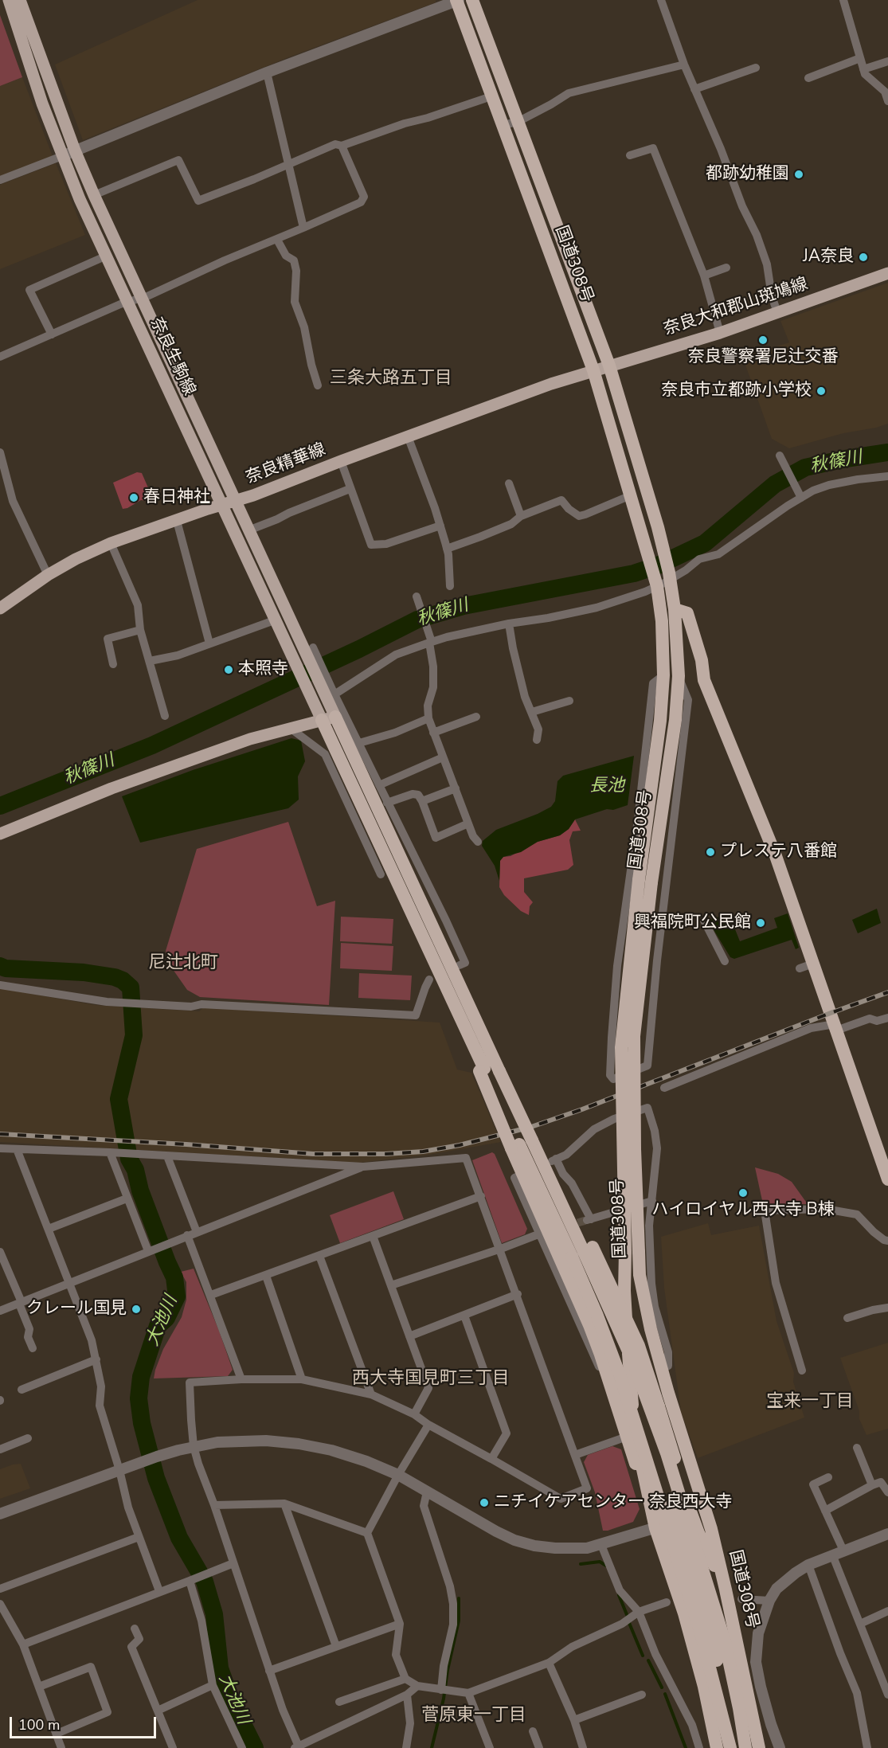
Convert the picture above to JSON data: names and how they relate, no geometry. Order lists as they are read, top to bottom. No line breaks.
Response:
{"streets":{"highway":["国道308号"],"main road":["奈良大和郡山斑鳩線","奈良生駒線","奈良精華線"]},"crossings":[["国道308号","奈良大和郡山斑鳩線"],["国道308号","奈良生駒線"],["国道308号","奈良精華線"],["奈良大和郡山斑鳩線","奈良精華線"],["奈良生駒線","奈良精華線"]],"districts":["三条大路五丁目","尼辻北町","西大寺国見町三丁目","宝来一丁目","菅原東一丁目"],"water":["秋篠川","長池","大池川"],"places":["都跡幼稚園","JA奈良","奈良警察署尼辻交番","奈良市立都跡小学校","春日神社","本照寺","プレステ八番館","興福院町公民館","ハイロイヤル西大寺 B棟","クレール国見","ニチイケアセンター 奈良西大寺"],"scale_bar":"100 m"}
